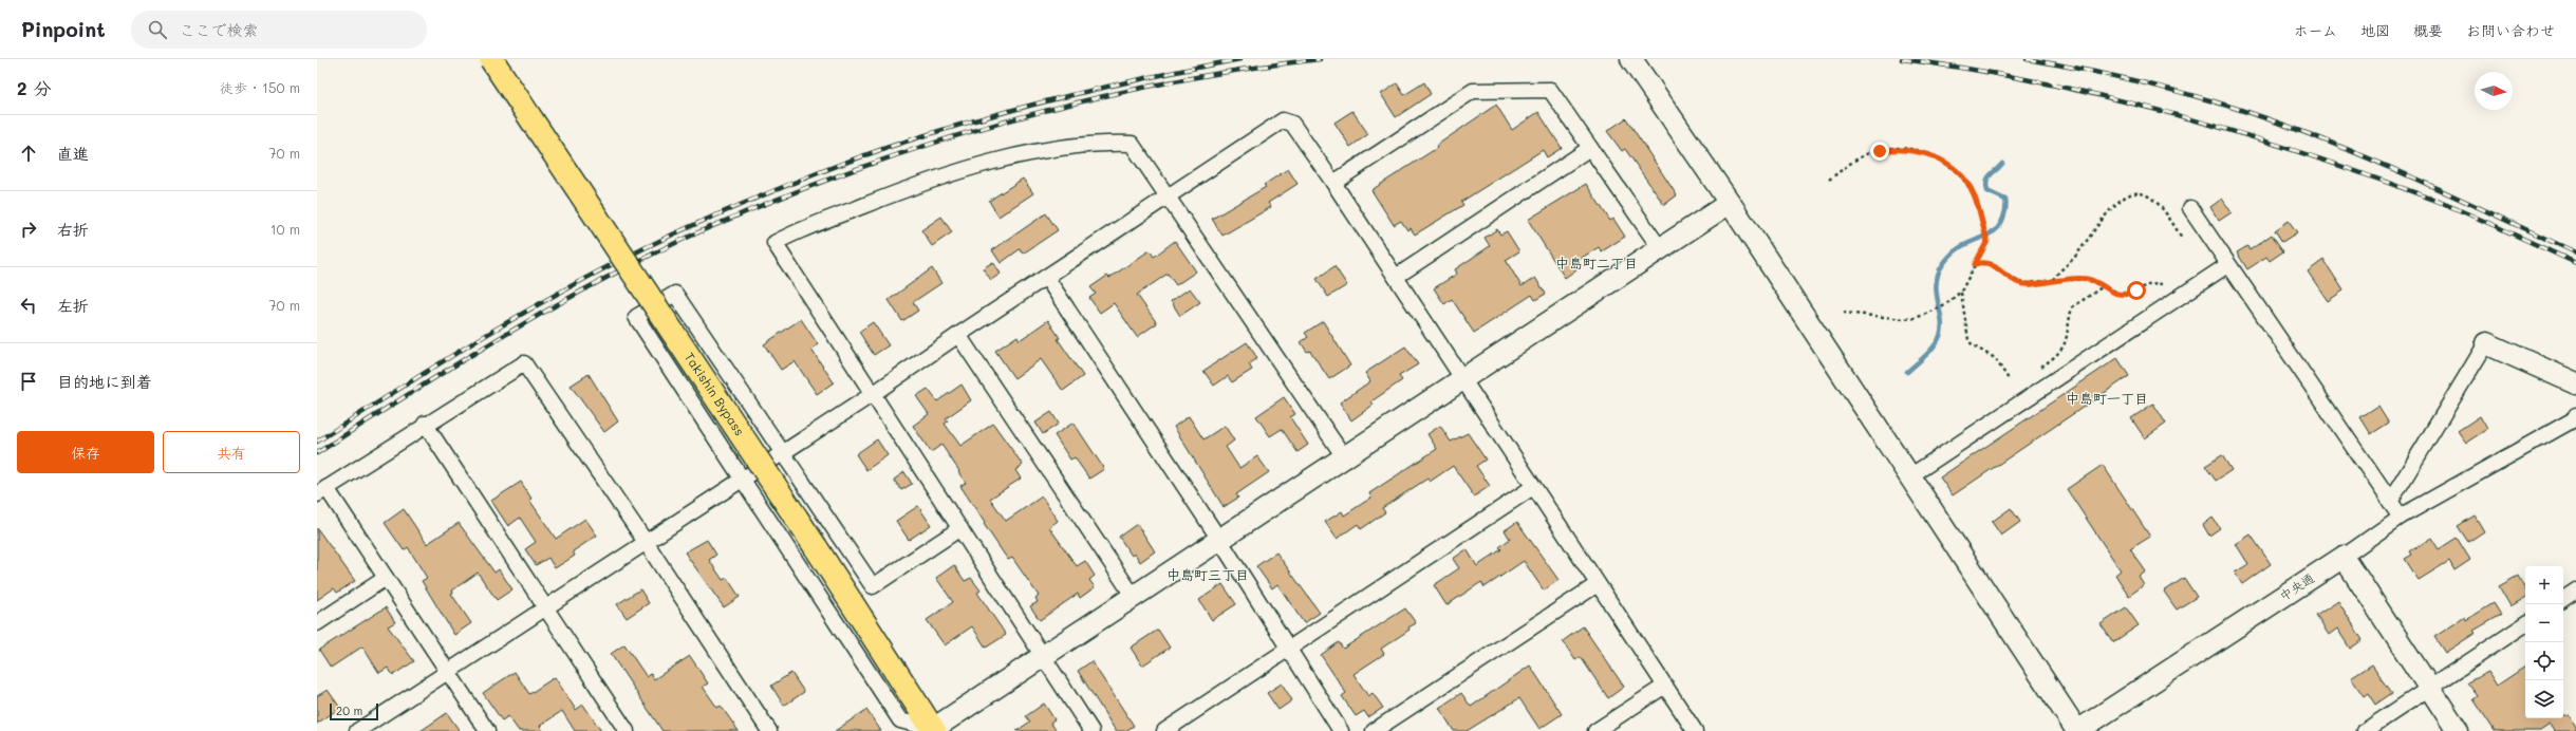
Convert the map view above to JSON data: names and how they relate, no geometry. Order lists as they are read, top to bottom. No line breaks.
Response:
{"streets":{"highway":["Takishin Bypass"],"street":["中央通"]},"districts":["中島町二丁目","中島町一丁目","中島町三丁目"],"scale_bar":"20 m","north":"right","page":{"header":"Pinpoint","search":"ここで検索","nav":["ホーム","地図","概要","お問い合わせ"],"heading":["2 分","徒歩 · 150 m"],"list":[["直進","70 m"],["右折","10 m"],["左折","70 m"],"目的地に到着"],"buttons":["保存","共有"],"map_buttons":["+","−"],"scale":"20 m"}}
